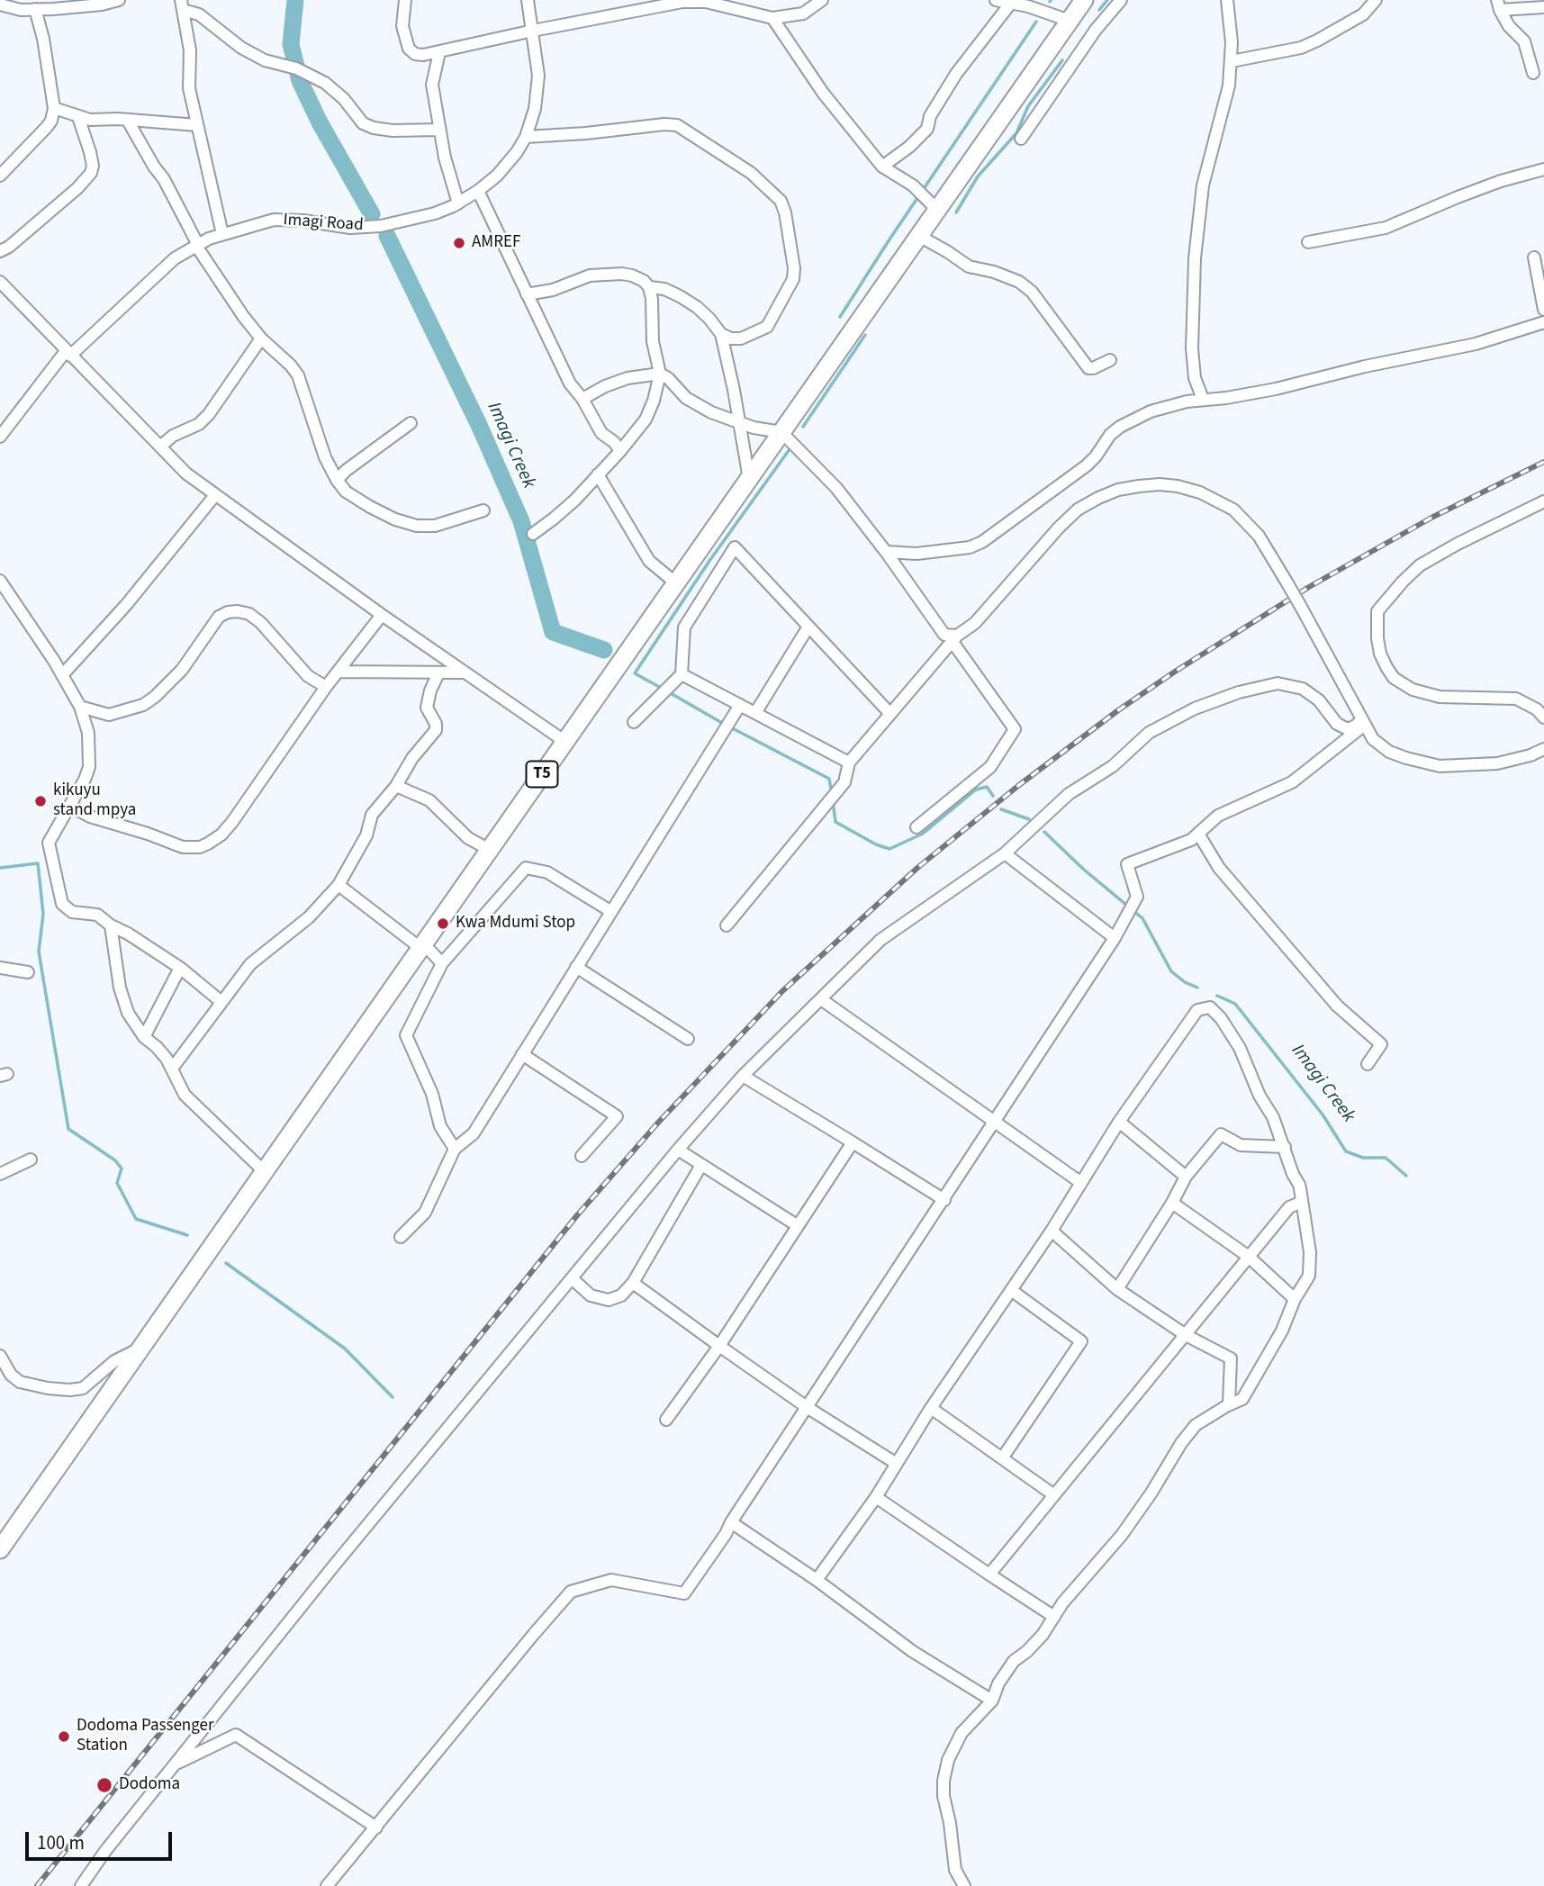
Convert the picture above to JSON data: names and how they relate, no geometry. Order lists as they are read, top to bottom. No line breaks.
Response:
{"streets":{"highway":["T5"],"street":["Imagi Road"]},"water":["Imagi Creek"],"places":["AMREF","kikuyu stand mpya","Kwa Mdumi Stop","Dodoma Passenger Station","Dodoma"],"scale_bar":"100 m"}
